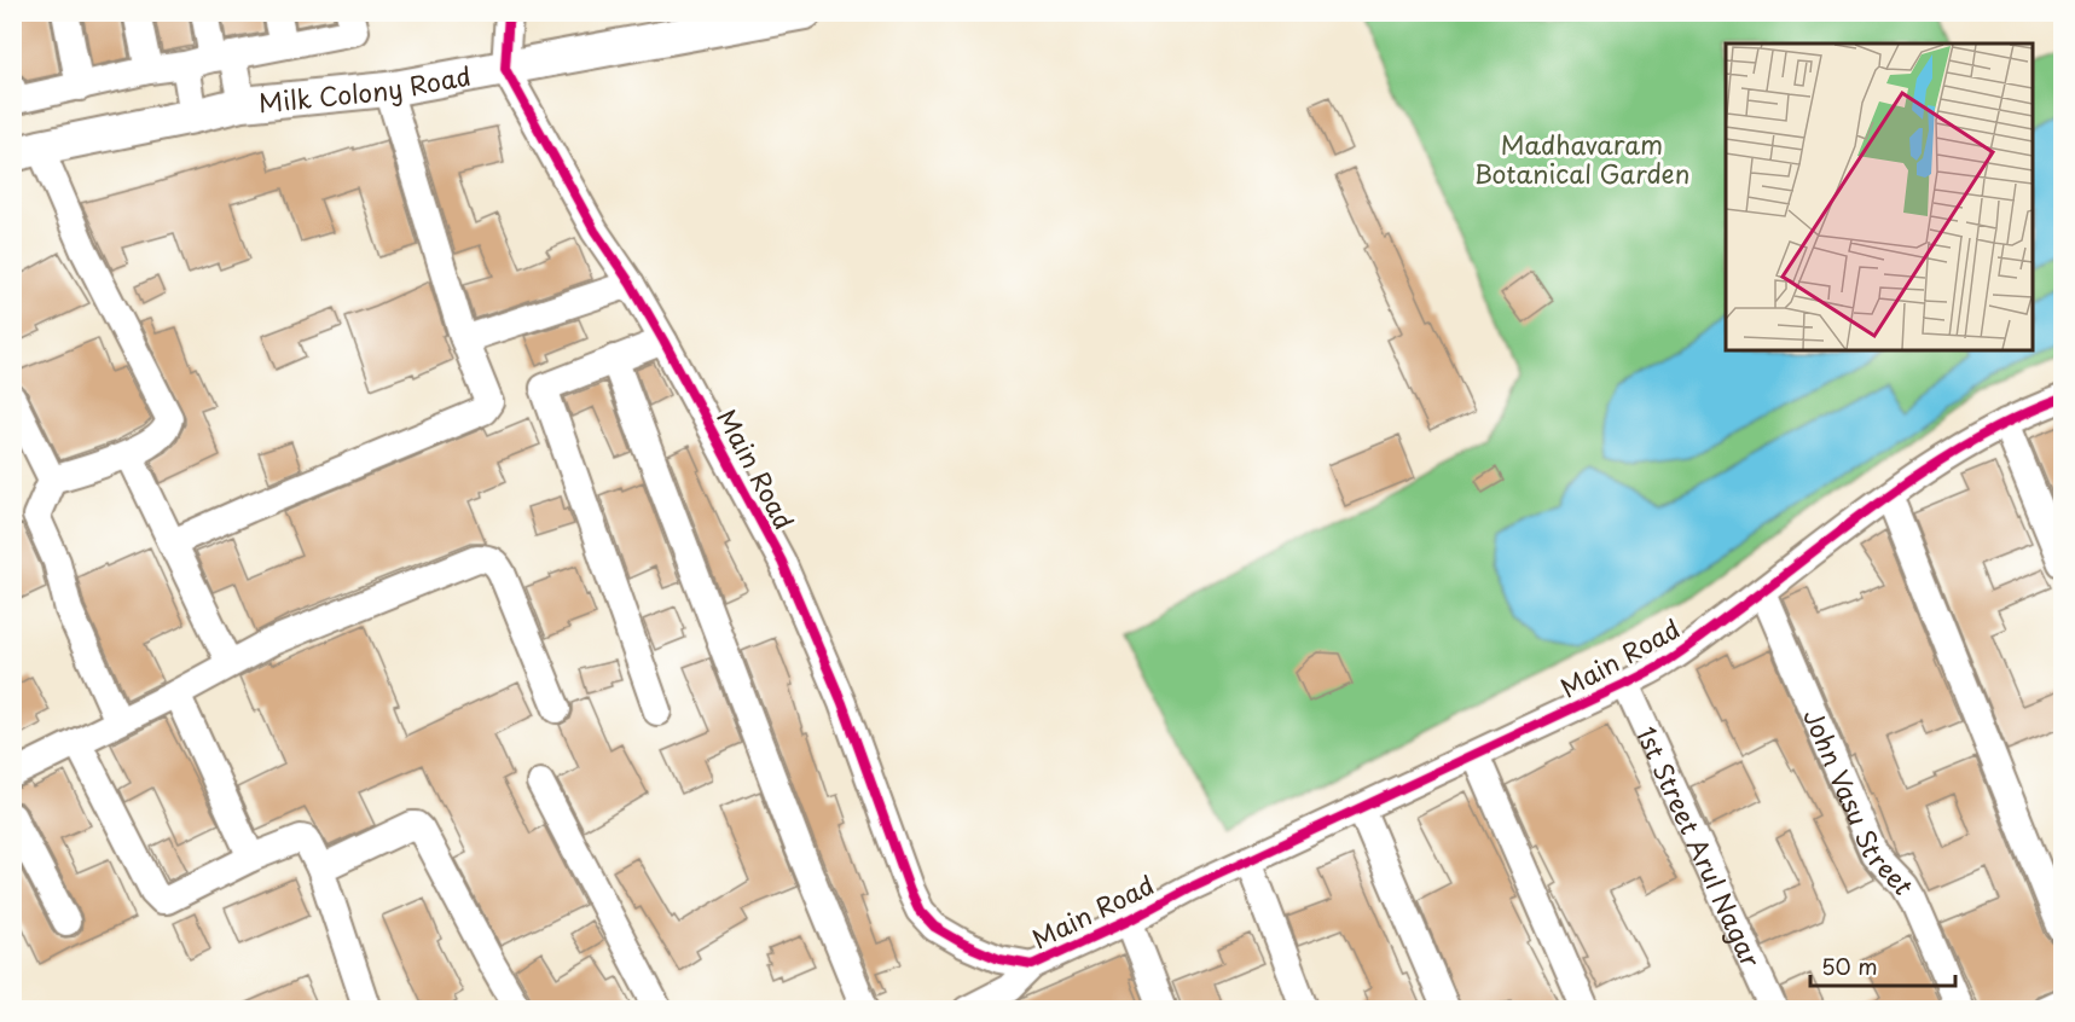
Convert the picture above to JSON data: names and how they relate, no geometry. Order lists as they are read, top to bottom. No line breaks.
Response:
{"streets":{"main road":["Milk Colony Road"],"street":["Main Road","John Vasu Street","1st Street Arul Nagar"]},"crossings":[["Milk Colony Road","Main Road"],["Main Road","John Vasu Street"],["Main Road","1st Street Arul Nagar"]],"parks":["Madhavaram Botanical Garden"],"scale_bar":"50 m"}
